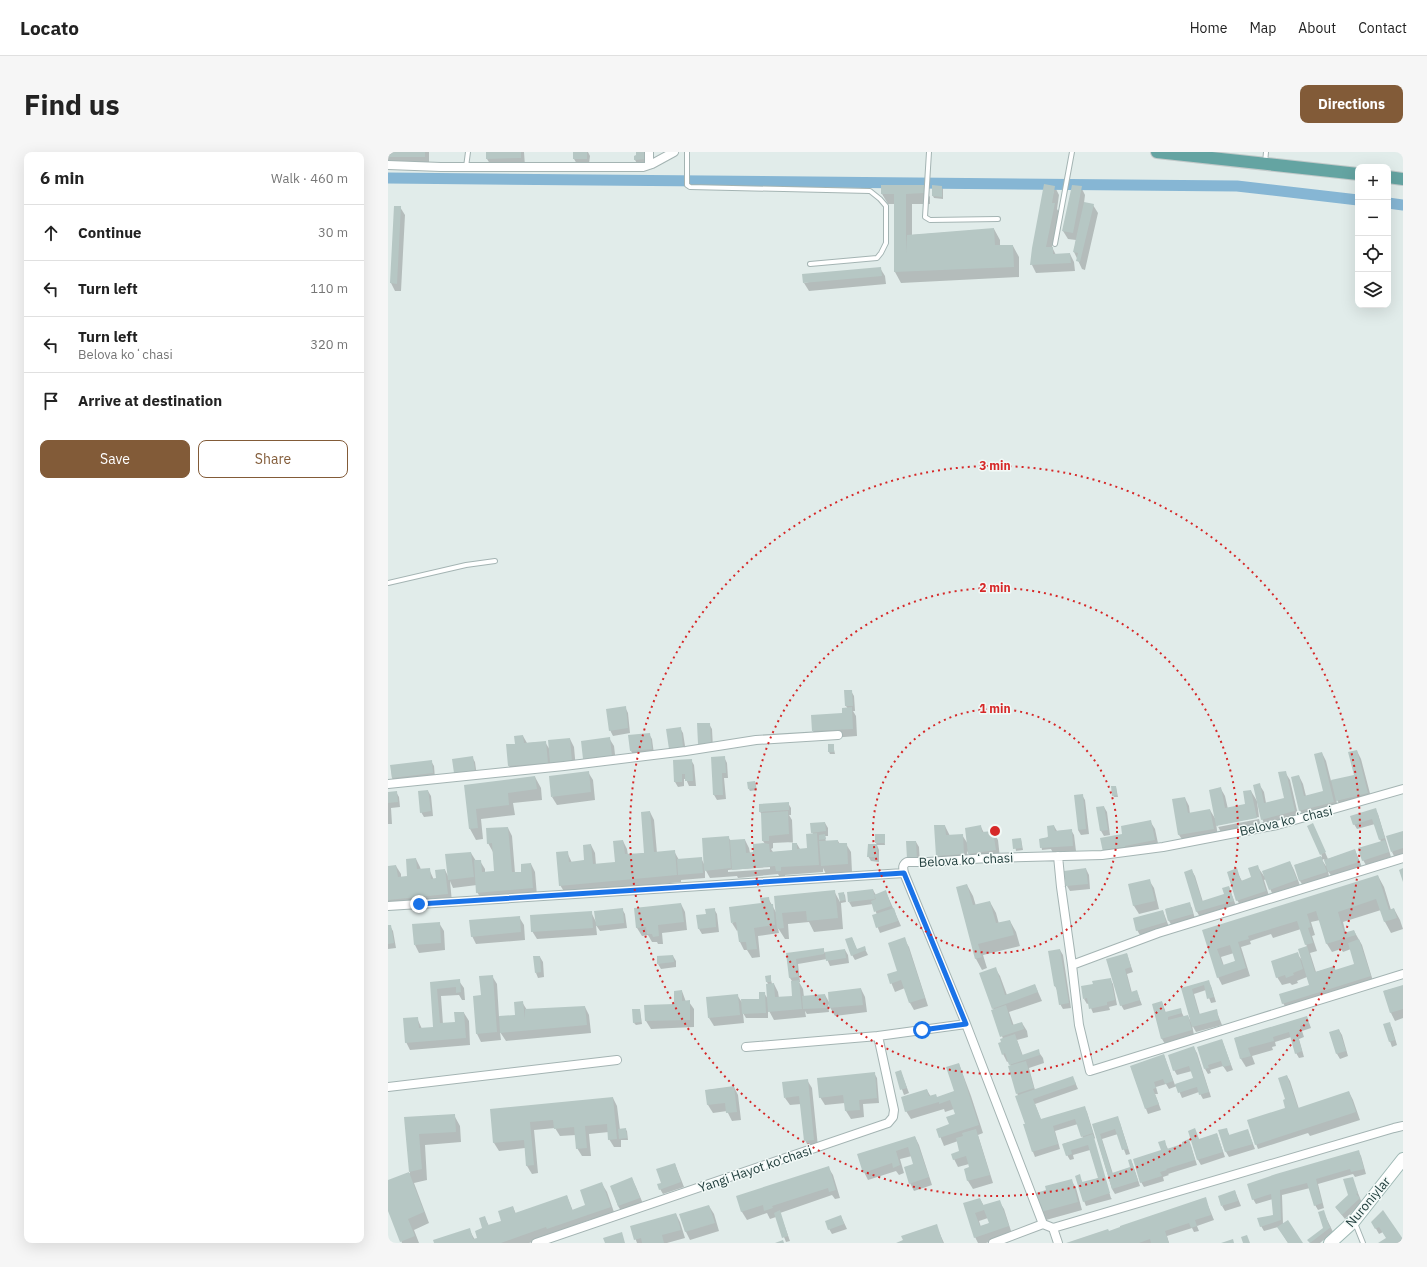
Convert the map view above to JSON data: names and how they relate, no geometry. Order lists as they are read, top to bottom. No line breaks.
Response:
{"streets":{"main road":["Nuroniylar"],"street":["Belova koʻchasi","Yangi Hayot ko'chasi"]},"page":{"header":"Locato","nav":["Home","Map","About","Contact"],"buttons":["Directions",["Save","Share"]],"title":"Find us","heading":["6 min","Walk · 460 m"],"map_buttons":["+","−"],"list":[["Continue","30 m"],["Turn left","110 m"],["Turn left","Belova koʻchasi","320 m"],"Arrive at destination"]},"rings":["3 min","2 min","1 min"]}
